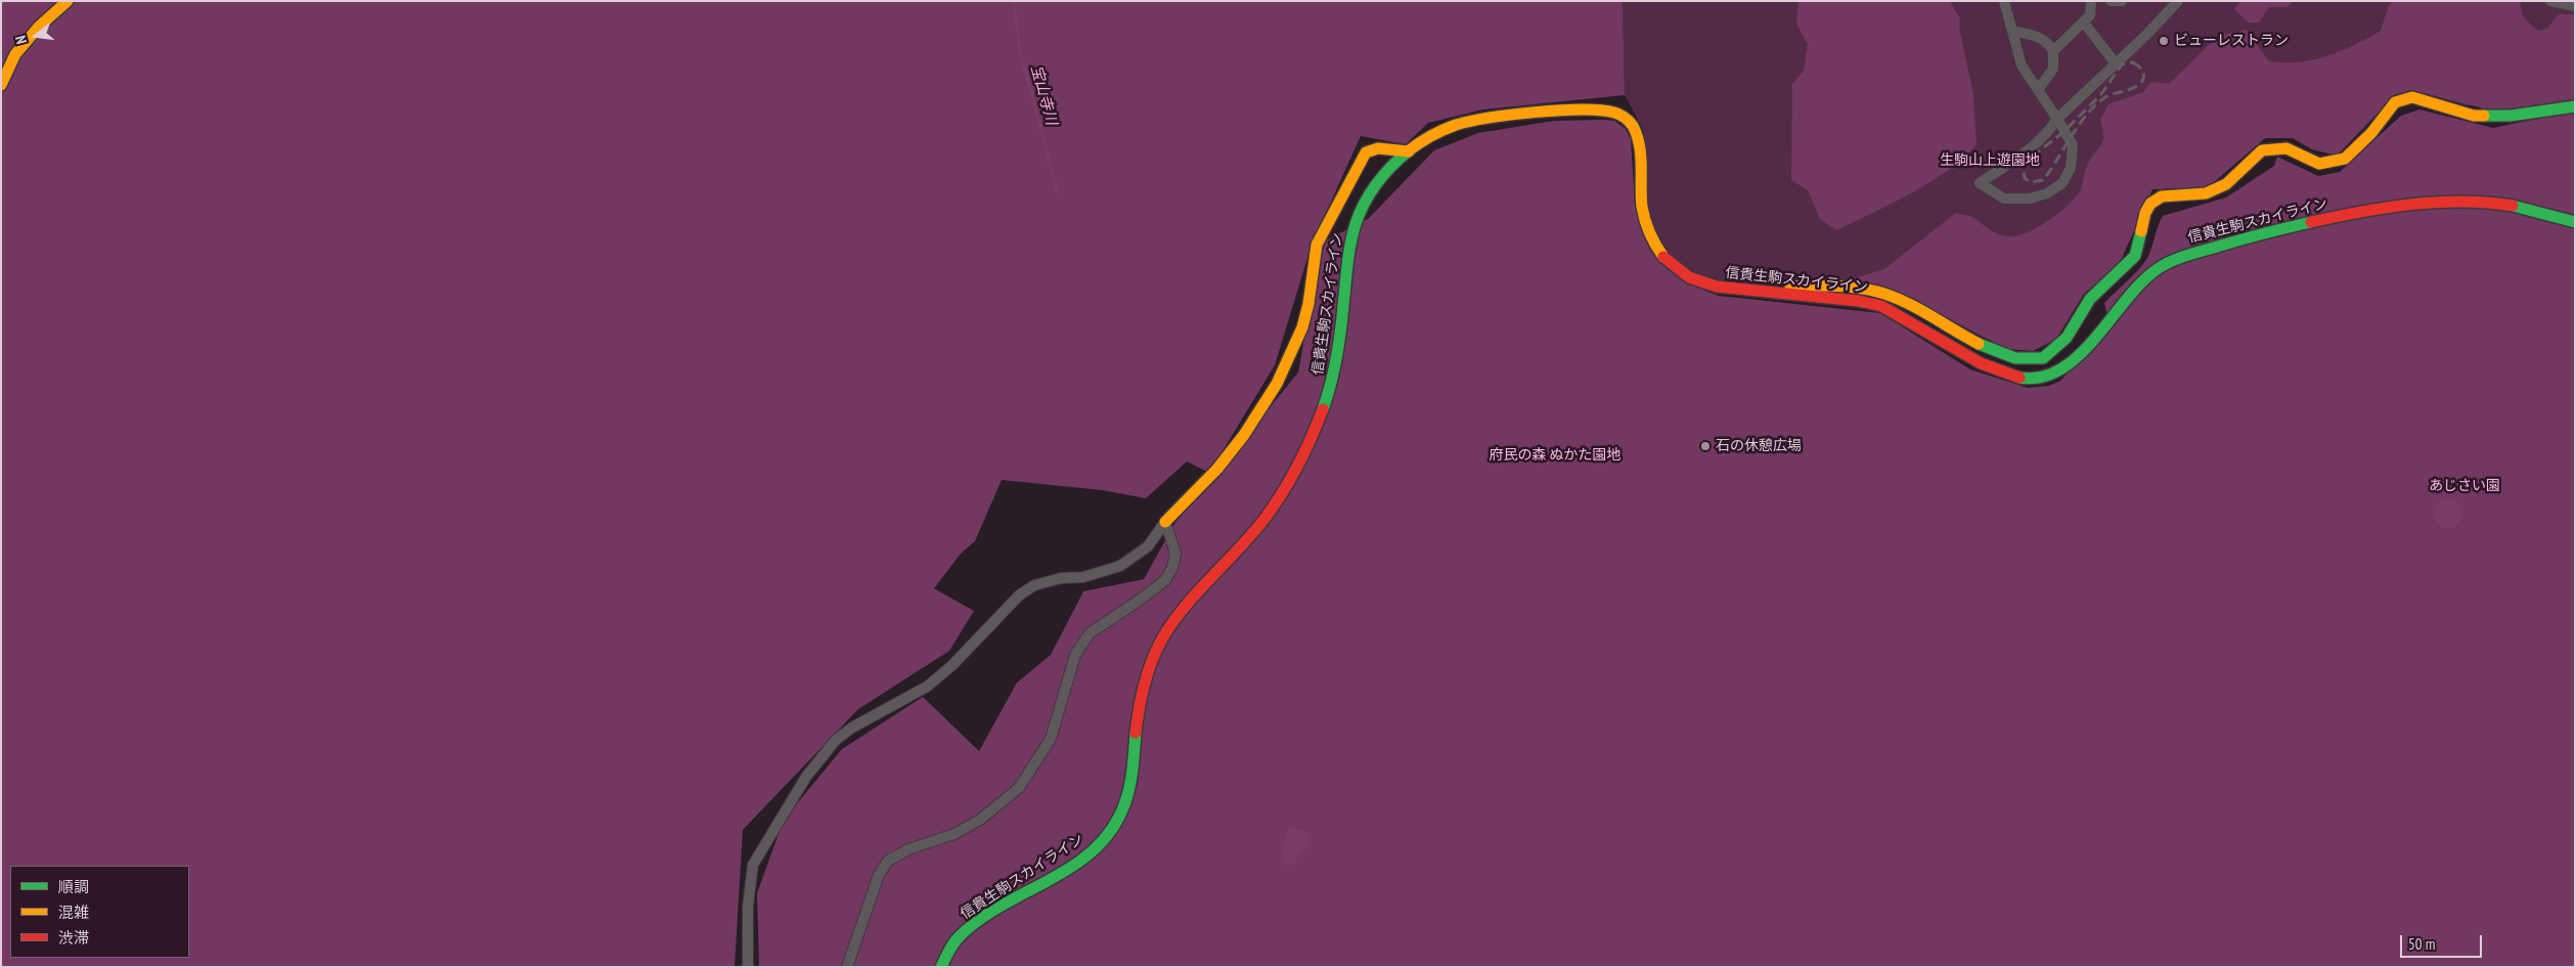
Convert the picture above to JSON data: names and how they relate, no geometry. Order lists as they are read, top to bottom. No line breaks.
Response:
{"streets":{"street":["信貴生駒スカイライン"]},"water":["宝山寺川"],"parks":["生駒山上遊園地","府民の森 ぬかた園地","あじさい園"],"places":["ビューレストラン","石の休憩広場"],"legend":["順調","混雑","渋滞"],"scale_bar":"50 m","north":"left"}
